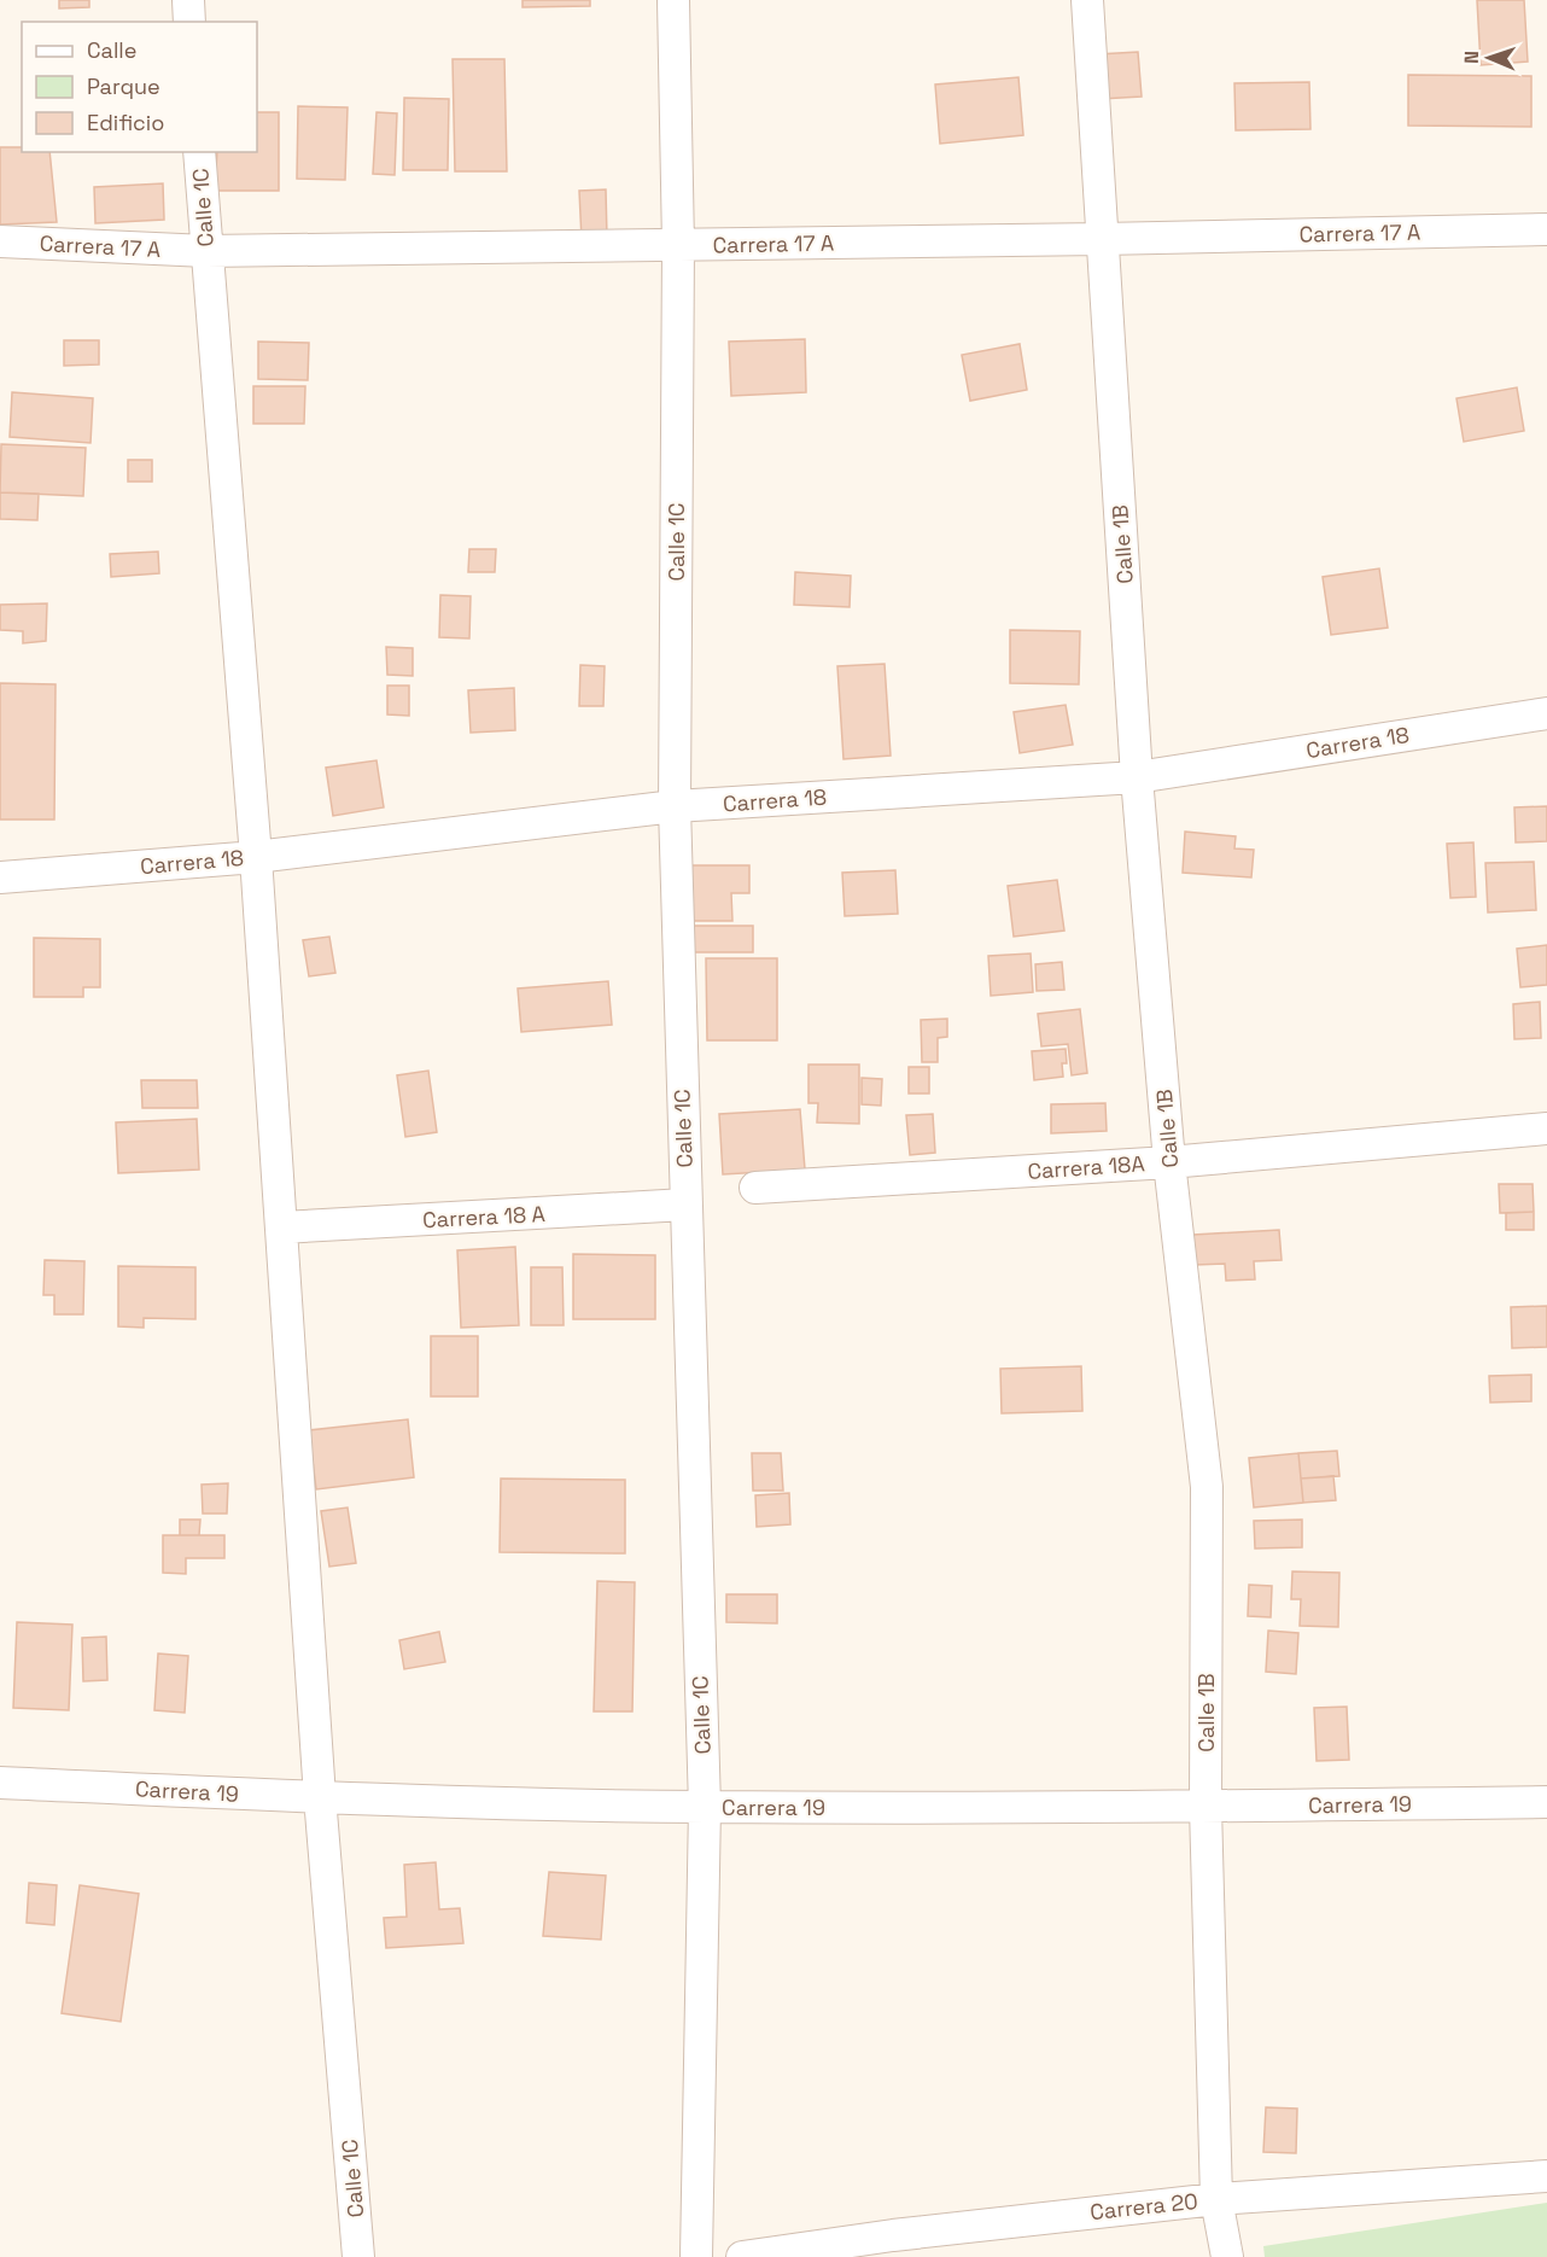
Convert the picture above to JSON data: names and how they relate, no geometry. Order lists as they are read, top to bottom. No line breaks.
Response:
{"streets":{"street":["Calle 1C","Carrera 17 A","Calle 1B","Carrera 18","Carrera 18A","Carrera 18 A","Carrera 19","Carrera 20"]},"crossings":[["Calle 1C","Carrera 17 A"],["Calle 1C","Carrera 18"],["Calle 1C","Carrera 18 A"],["Calle 1C","Carrera 19"],["Carrera 17 A","Calle 1B"],["Calle 1B","Carrera 18"],["Calle 1B","Carrera 18A"],["Calle 1B","Carrera 19"],["Calle 1B","Carrera 20"]],"legend":["Calle","Parque","Edificio"],"north":"left"}
